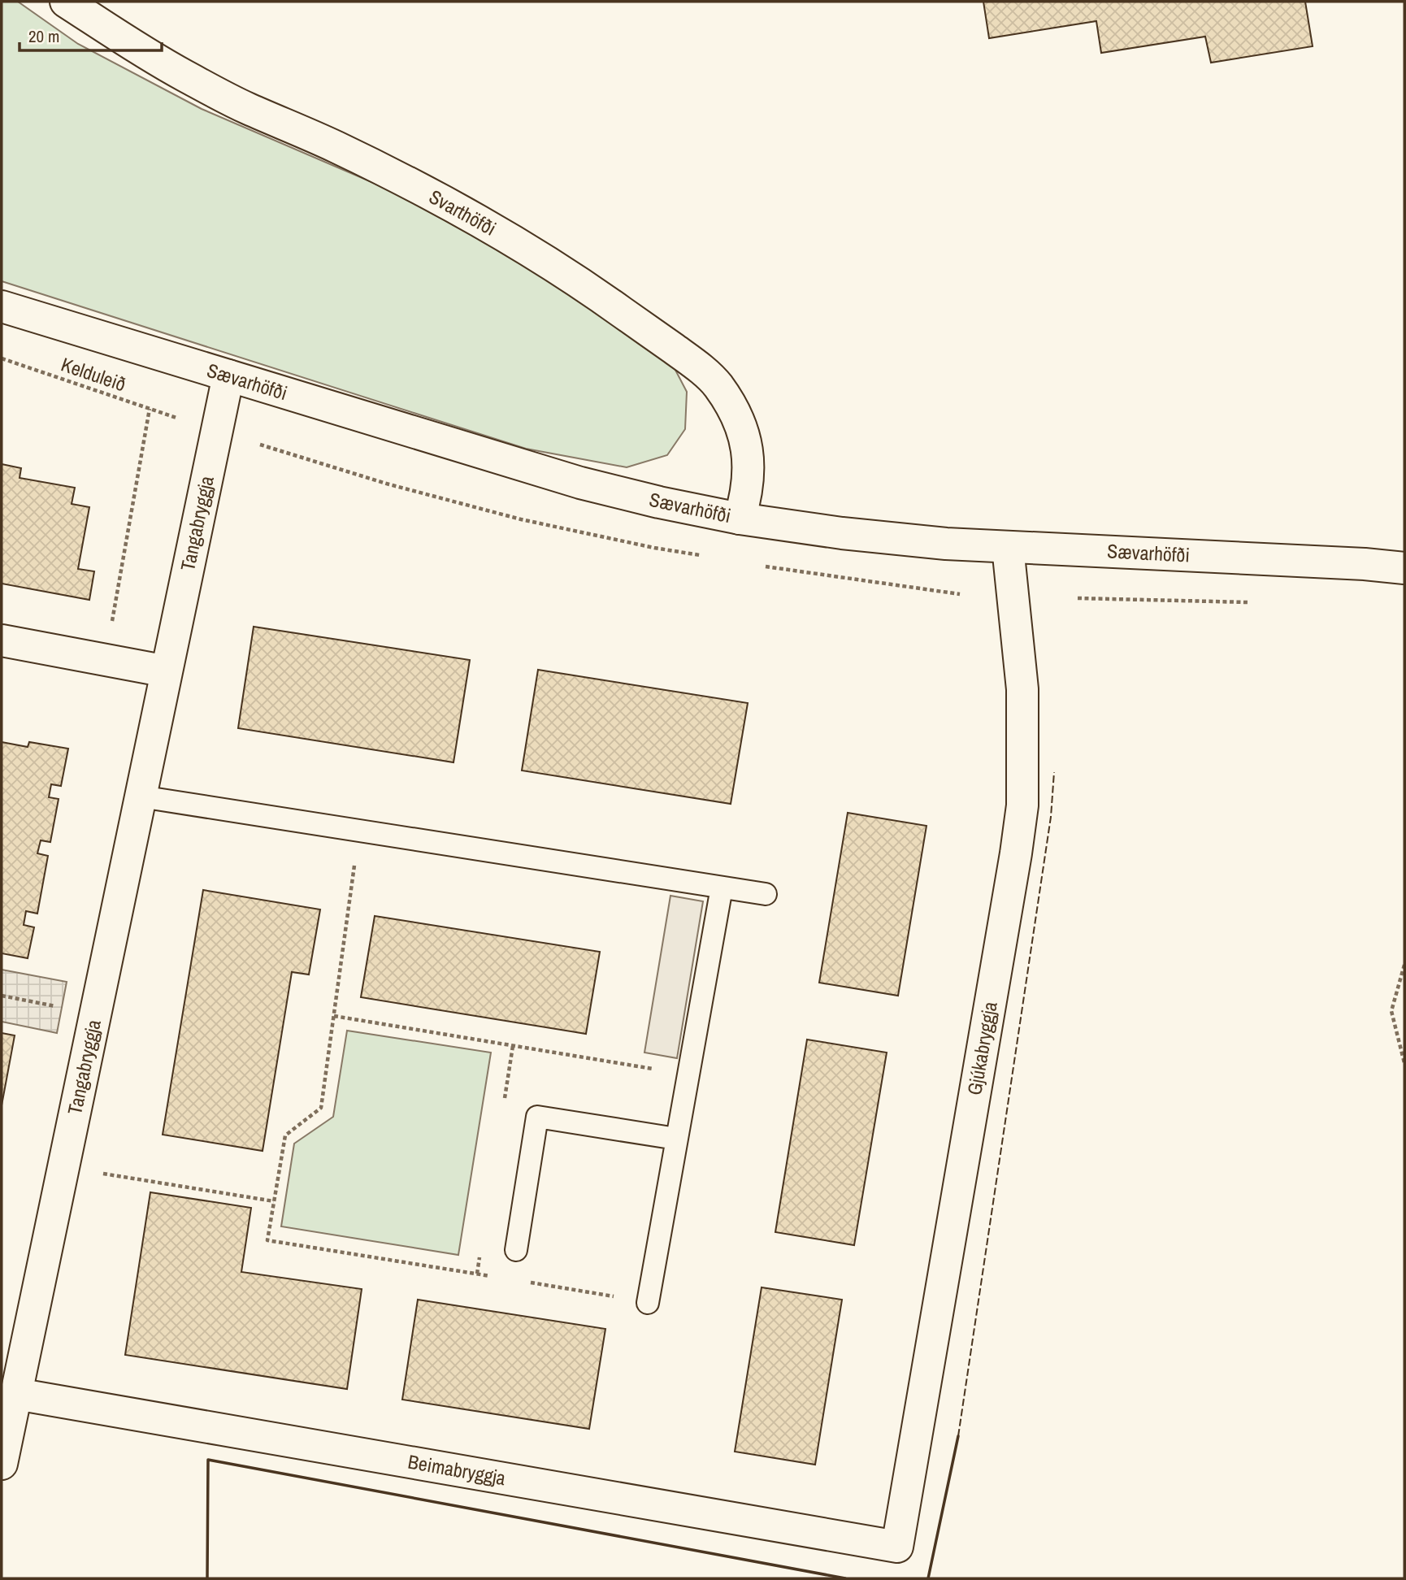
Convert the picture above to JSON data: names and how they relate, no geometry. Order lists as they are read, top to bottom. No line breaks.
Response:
{"streets":{"street":["Svarthöfði","Sævarhöfði","Tangabryggja","Gjúkabryggja","Beimabryggja"],"path":["Kelduleið"]},"crossings":[["Svarthöfði","Sævarhöfði"],["Sævarhöfði","Tangabryggja"],["Sævarhöfði","Gjúkabryggja"],["Tangabryggja","Beimabryggja"],["Gjúkabryggja","Beimabryggja"]],"scale_bar":"20 m"}
